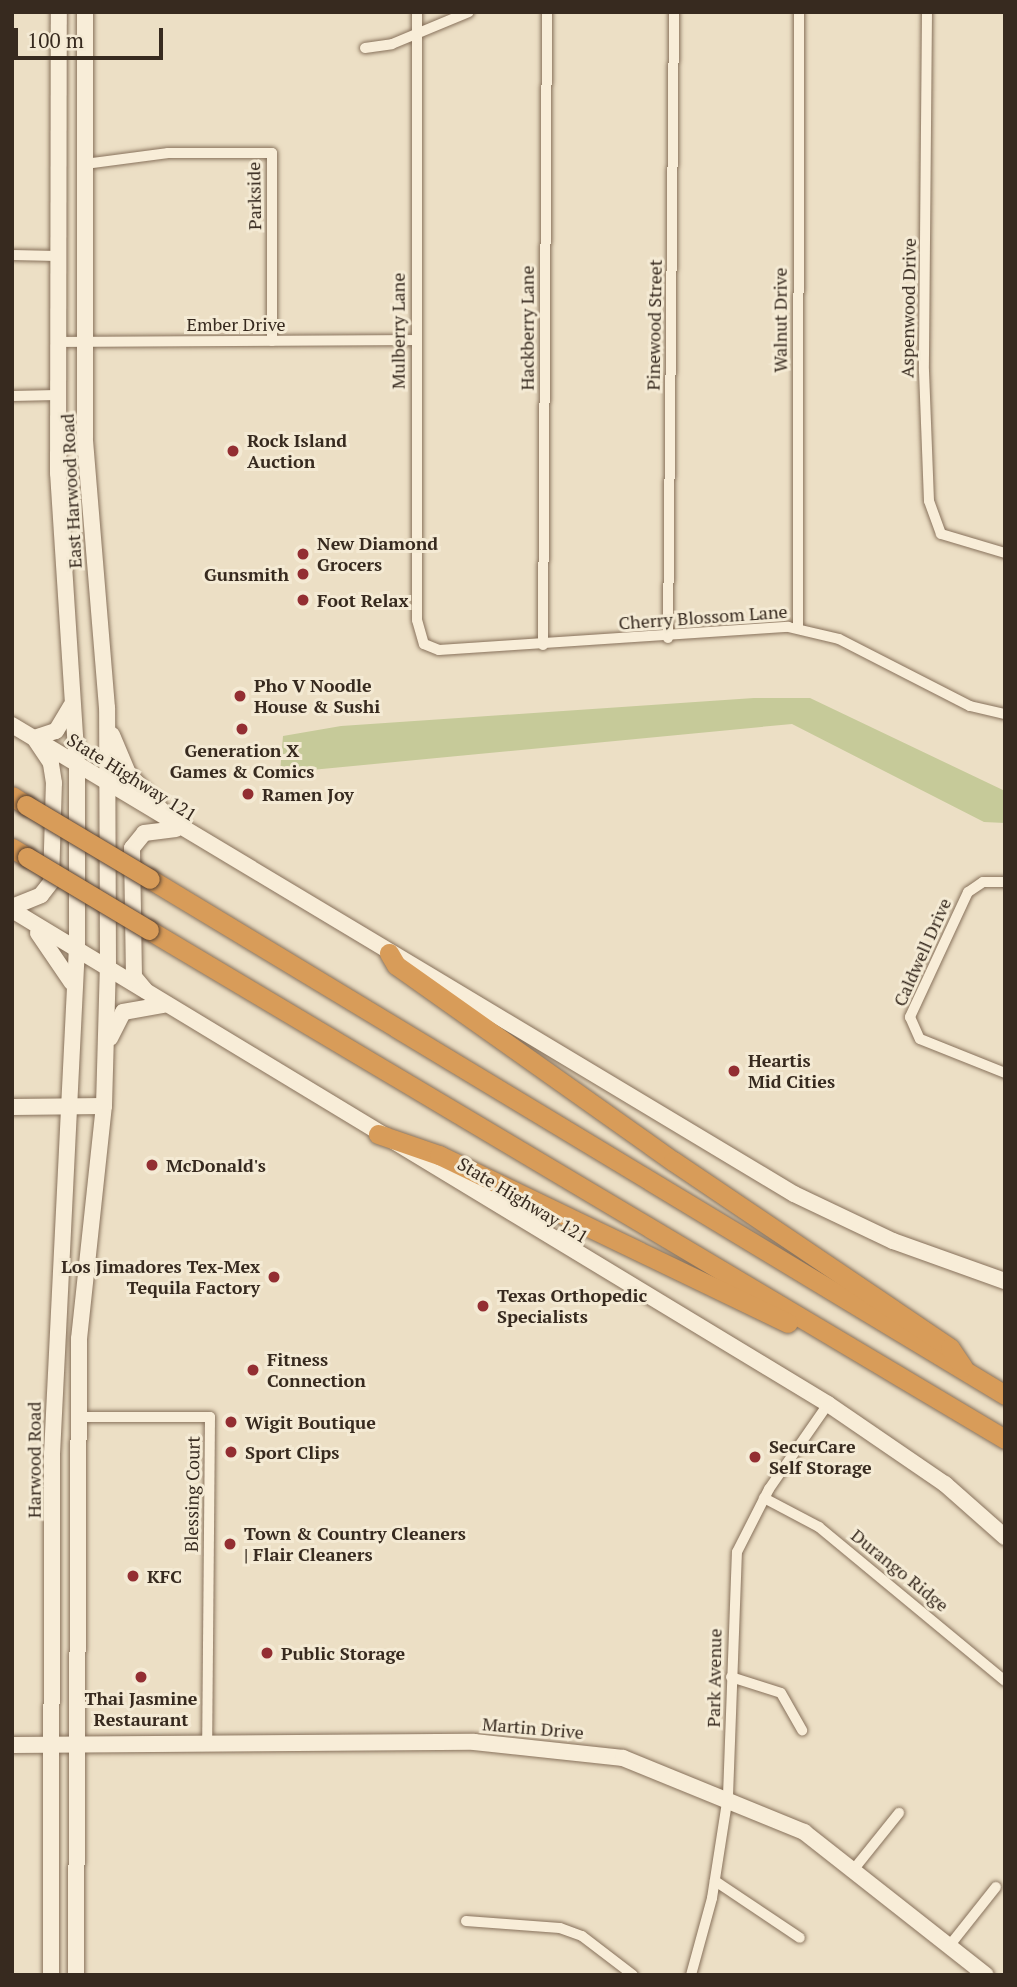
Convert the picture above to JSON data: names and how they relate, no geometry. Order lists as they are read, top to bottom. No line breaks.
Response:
{"streets":{"main road":["East Harwood Road","State Highway 121","Harwood Road","Martin Drive"],"street":["Parkside","Aspenwood Drive","Walnut Drive","Ember Drive","Pinewood Street","Hackberry Lane","Mulberry Lane","Cherry Blossom Lane","Caldwell Drive","Blessing Court","Durango Ridge","Park Avenue"]},"crossings":[["Parkside","Ember Drive"],["Parkside","East Harwood Road"],["Walnut Drive","Cherry Blossom Lane"],["Ember Drive","Mulberry Lane"],["Ember Drive","East Harwood Road"],["Pinewood Street","Cherry Blossom Lane"],["Hackberry Lane","Cherry Blossom Lane"],["Mulberry Lane","Cherry Blossom Lane"],["East Harwood Road","State Highway 121"],["East Harwood Road","Harwood Road"],["State Highway 121","Harwood Road"],["State Highway 121","Park Avenue"],["Harwood Road","Martin Drive"],["Blessing Court","Martin Drive"],["Durango Ridge","Park Avenue"],["Park Avenue","Martin Drive"]],"places":["Rock Island Auction","New Diamond Grocers","Gunsmith","Foot Relax","Pho V Noodle House & Sushi","Generation X Games & Comics","Ramen Joy","Heartis Mid Cities","McDonald's","Los Jimadores Tex-Mex Tequila Factory","Texas Orthopedic Specialists","Fitness Connection","Wigit Boutique","Sport Clips","SecurCare Self Storage","Town & Country Cleaners | Flair Cleaners","KFC","Public Storage","Thai Jasmine Restaurant"],"scale_bar":"100 m"}
